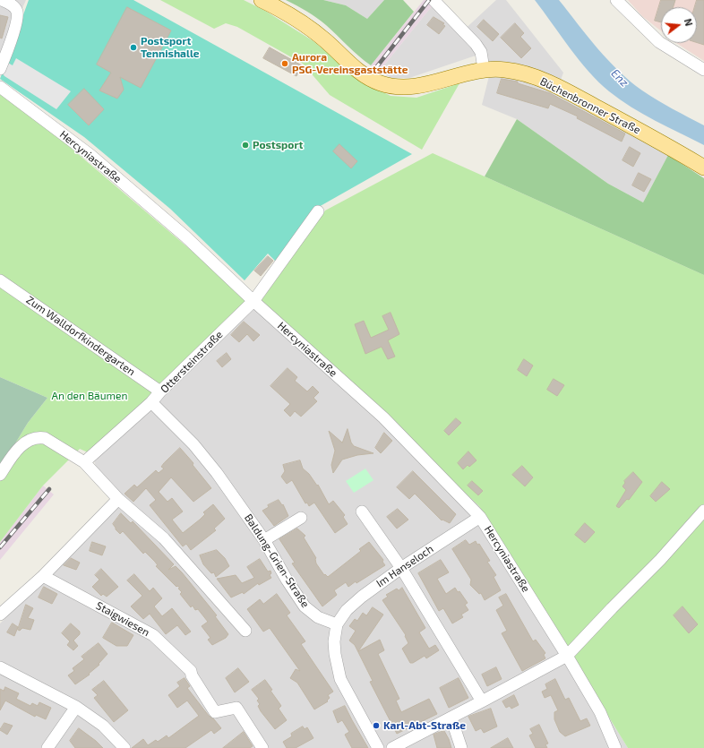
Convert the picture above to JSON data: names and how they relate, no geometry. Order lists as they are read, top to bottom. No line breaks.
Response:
{"streets":{"main road":["Büchenbronner Straße"],"street":["Hercyniastraße","Zum Walldorfkindergarten","Ottersteinstraße","Baldung-Grien-Straße","Im Hanseloch","Staigwiesen"]},"crossings":[["Hercyniastraße","Ottersteinstraße"],["Hercyniastraße","Im Hanseloch"],["Zum Walldorfkindergarten","Ottersteinstraße"],["Ottersteinstraße","Baldung-Grien-Straße"],["Baldung-Grien-Straße","Im Hanseloch"]],"water":["Enz"],"parks":["An den Bäumen"],"places":["Postsport Tennishalle","Aurora PSG-Vereinsgaststätte","Postsport","Karl-Abt-Straße"],"north":"right"}
